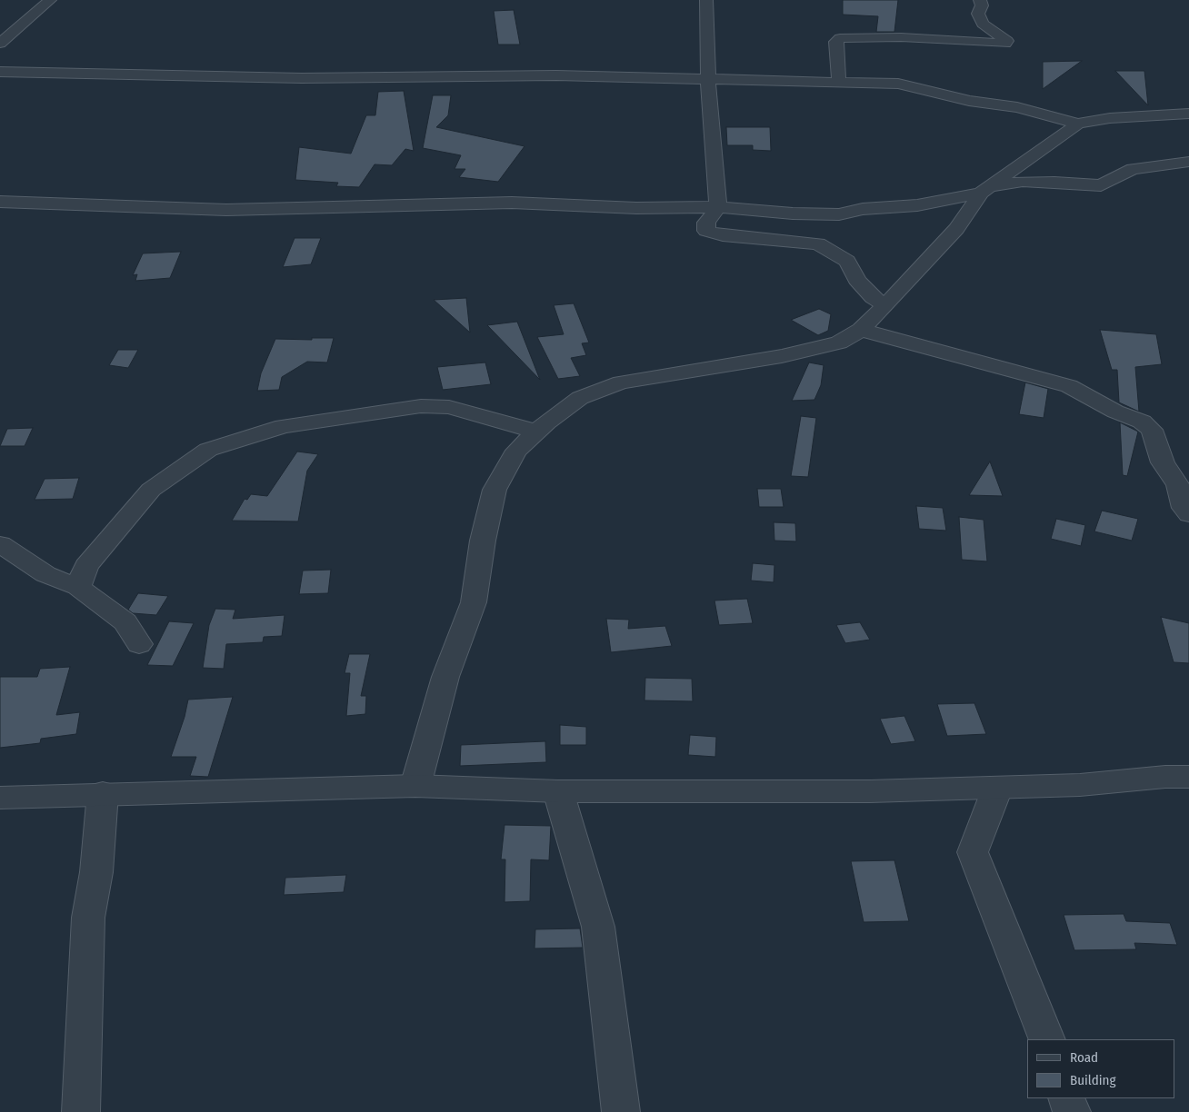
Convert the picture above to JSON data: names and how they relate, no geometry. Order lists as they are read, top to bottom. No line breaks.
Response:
{"legend":["Road","Building"]}
